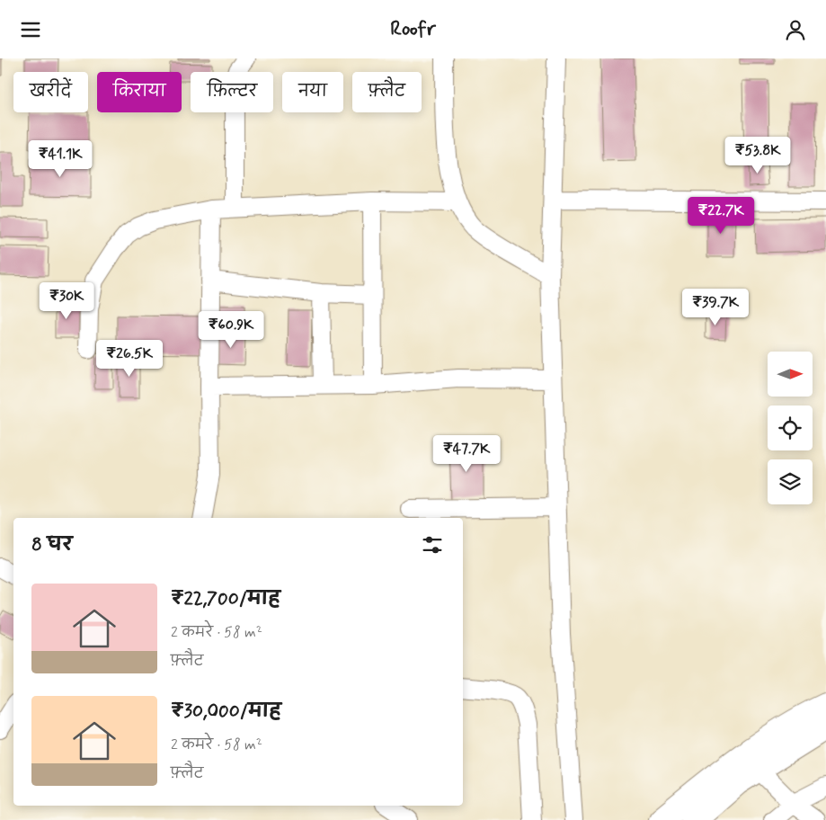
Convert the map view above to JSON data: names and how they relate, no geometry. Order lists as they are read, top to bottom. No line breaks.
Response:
{"north":"right","page":{"header":"Roofr","chip":["खरीदें","किराया","फ़िल्टर","नया","फ़्लैट"],"price":["₹53.8K","₹41.1K","₹22.7K","₹30K","₹39.7K","₹60.9K","₹26.5K","₹47.7K"],"heading":"8 घर","list":[{"name":"₹22,700/माह","note":"2 कमरे · 58 m² · फ़्लैट"},{"name":"₹30,000/माह","note":"2 कमरे · 58 m² · फ़्लैट"}]}}
